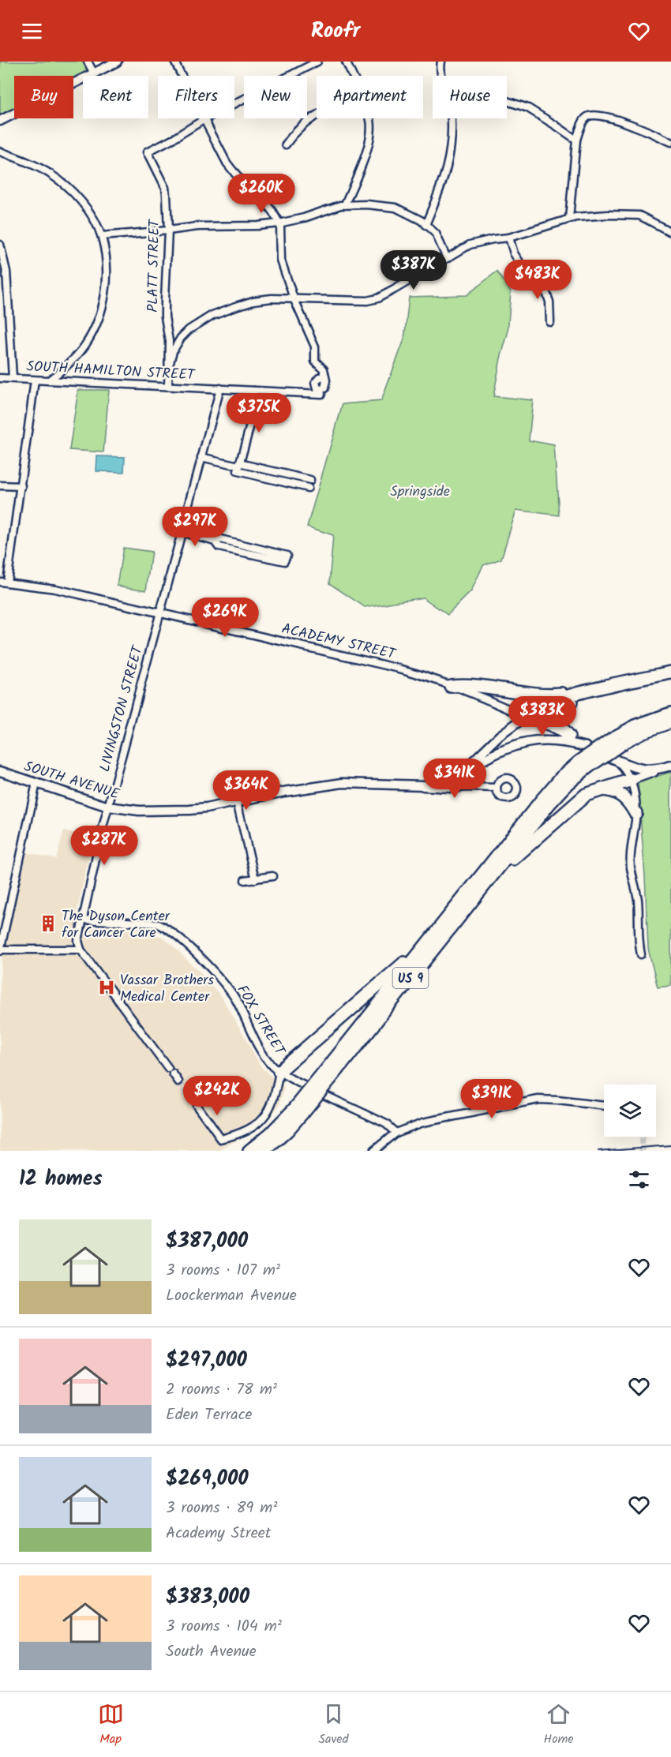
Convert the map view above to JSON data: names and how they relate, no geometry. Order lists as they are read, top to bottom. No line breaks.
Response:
{"streets":{"highway":["US 9"],"street":["PLATT STREET","SOUTH HAMILTON STREET","ACADEMY STREET","LIVINGSTON STREET","SOUTH AVENUE","FOX STREET"]},"crossings":[["PLATT STREET","SOUTH HAMILTON STREET"],["SOUTH HAMILTON STREET","LIVINGSTON STREET"],["ACADEMY STREET","LIVINGSTON STREET"],["ACADEMY STREET","SOUTH AVENUE"],["LIVINGSTON STREET","SOUTH AVENUE"],["LIVINGSTON STREET","FOX STREET"]],"parks":["Springside"],"places":{"building":["The Dyson Center for Cancer Care"],"hospital":["Vassar Brothers Medical Center"]},"page":{"header":"Roofr","chip":["Buy","Rent","Filters","New","Apartment","House"],"price":["$260K","$387K","$483K","$375K","$297K","$269K","$383K","$341K","$364K","$287K","$242K","$391K"],"heading":"12 homes","list":[{"name":"$387,000","note":"3 rooms · 107 m² · Loockerman Avenue"},{"name":"$297,000","note":"2 rooms · 78 m² · Eden Terrace"},{"name":"$269,000","note":"3 rooms · 89 m² · Academy Street"},{"name":"$383,000","note":"3 rooms · 104 m² · South Avenue"}],"tabs":["Map","Saved","Home"]}}
